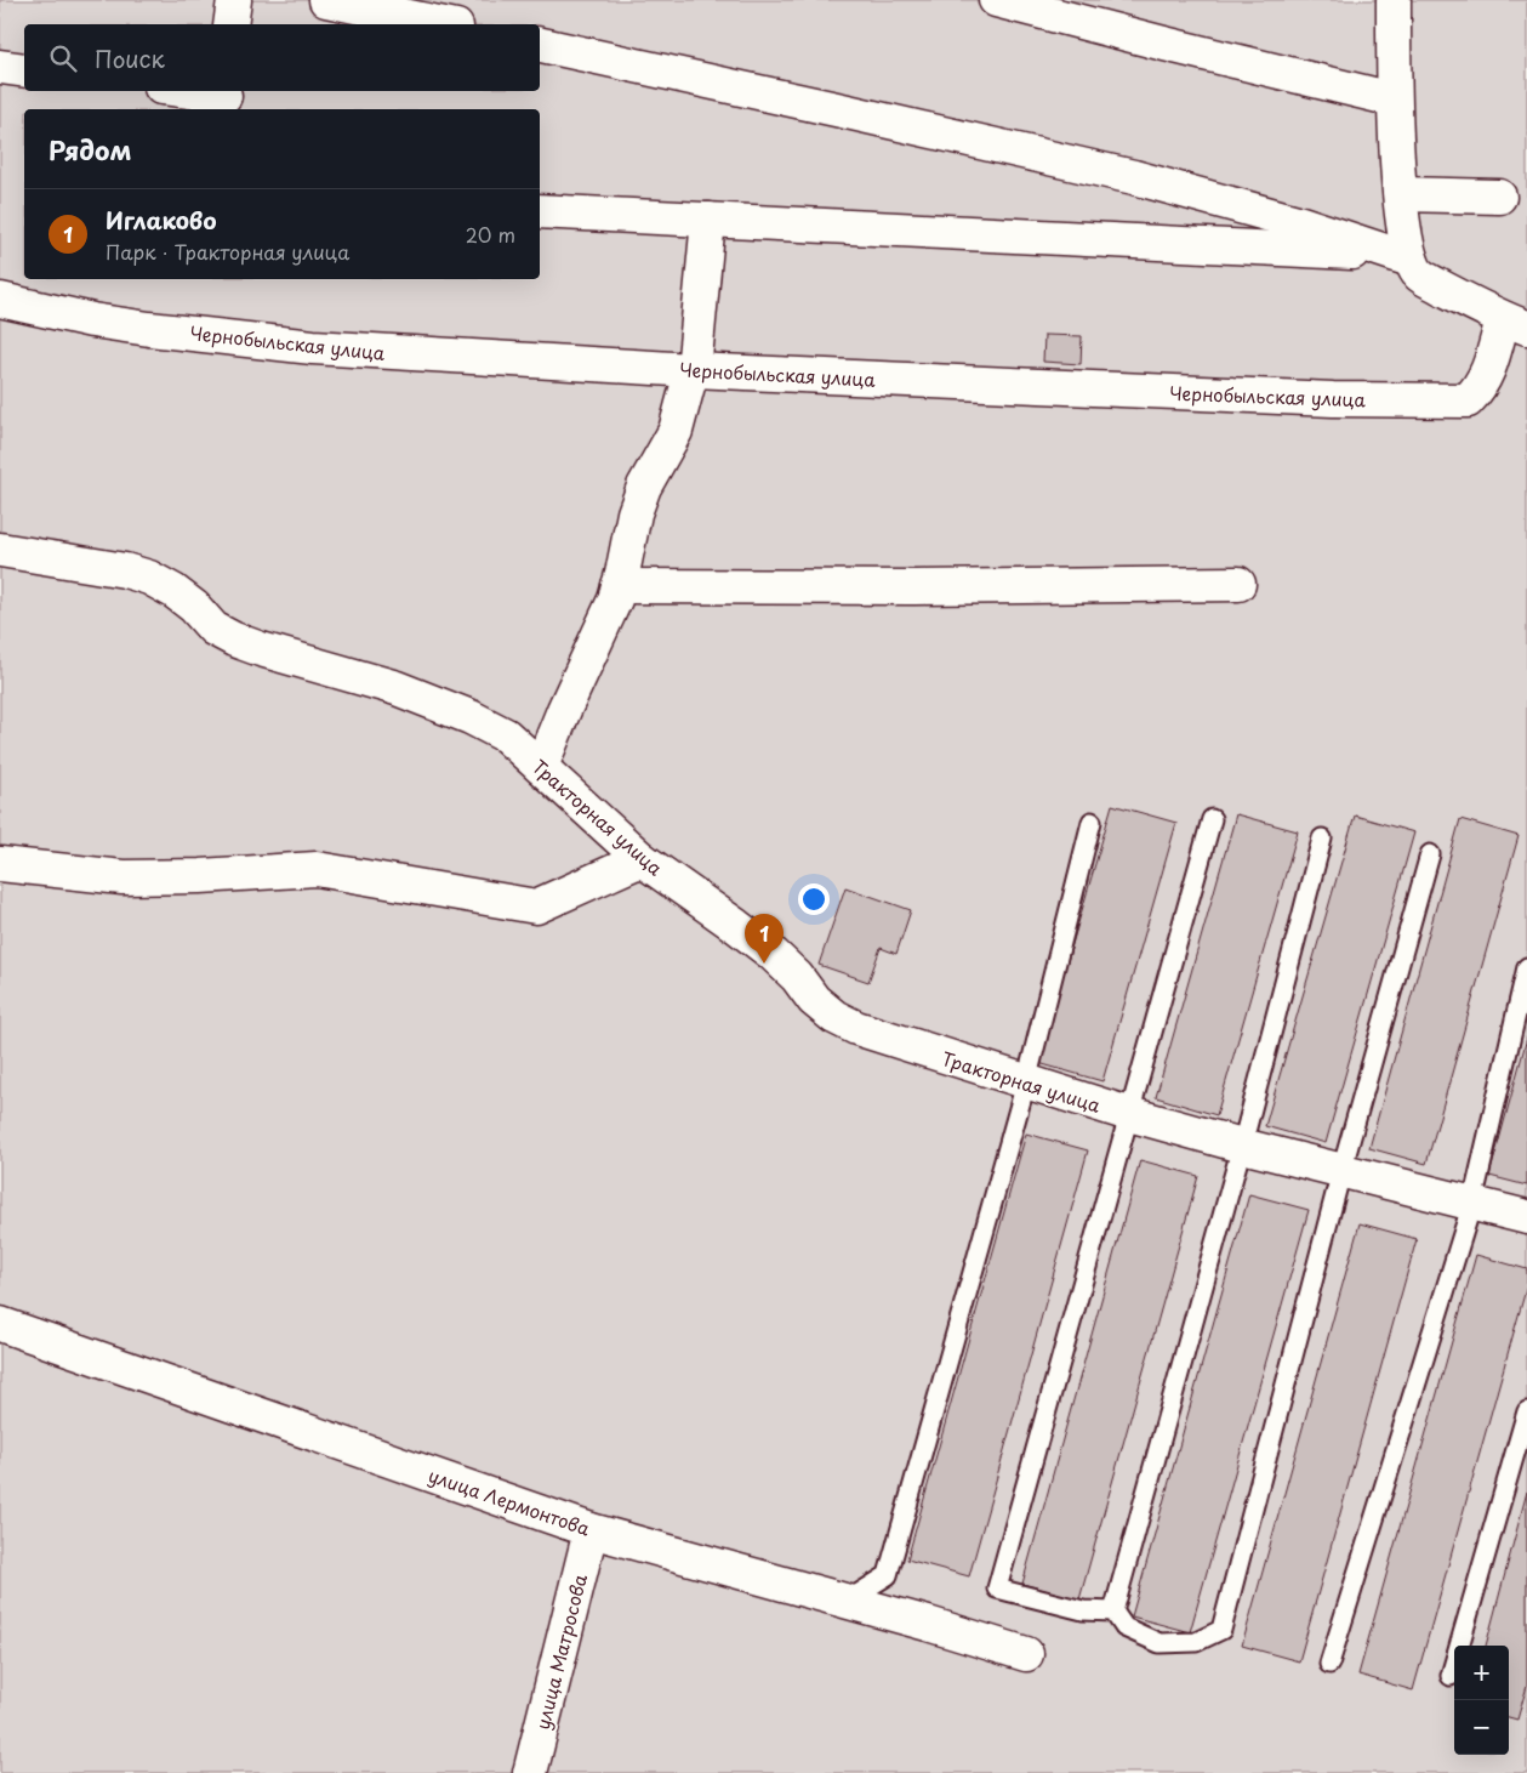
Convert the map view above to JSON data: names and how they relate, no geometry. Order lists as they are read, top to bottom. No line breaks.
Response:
{"streets":{"street":["Чернобыльская улица","Тракторная улица","улица Лермонтова","улица Матросова"]},"crossings":[["улица Лермонтова","улица Матросова"]],"page":{"search":"Поиск","heading":"Рядом","list":[{"mark":"1","name":"Иглаково","note":"Парк · Тракторная улица","value":"20 m"}],"pins":"1","map_buttons":["+","−"]}}
